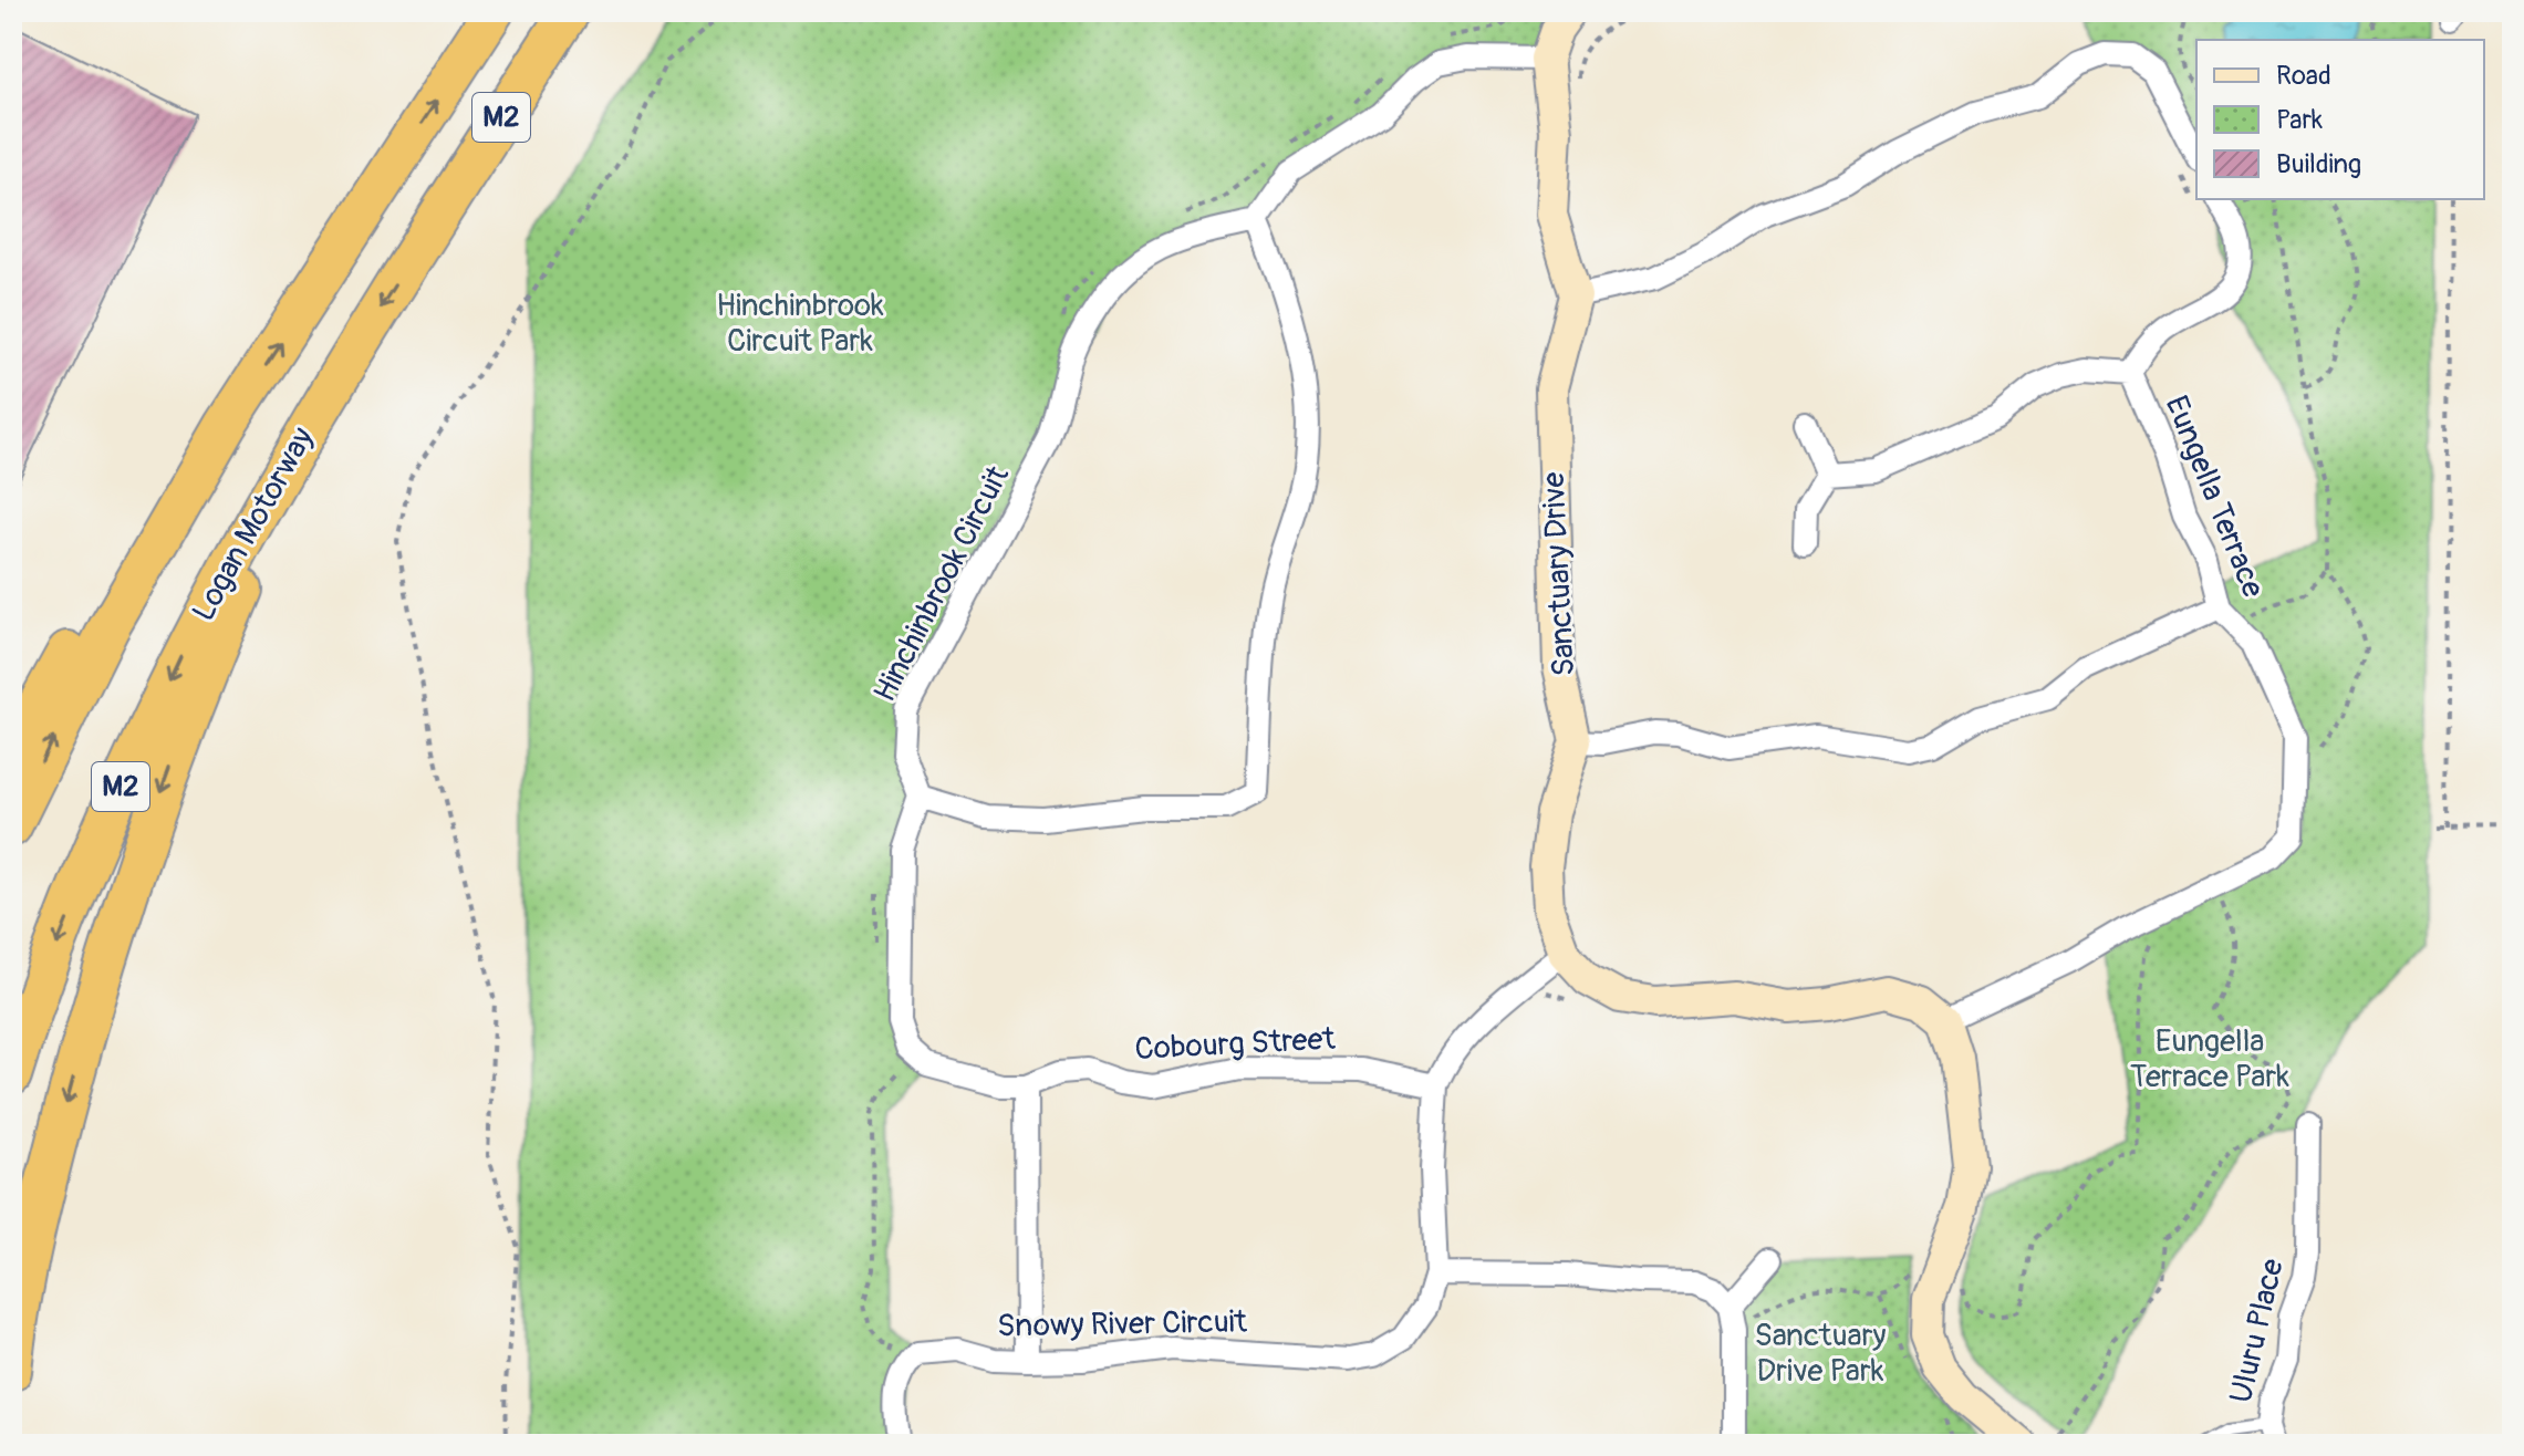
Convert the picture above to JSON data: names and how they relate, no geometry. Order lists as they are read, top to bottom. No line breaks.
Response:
{"streets":{"highway":["M2","Logan Motorway"],"street":["Eungella Terrace","Sanctuary Drive","Hinchinbrook Circuit","Cobourg Street","Snowy River Circuit","Uluru Place"]},"crossings":[["Hinchinbrook Circuit","Cobourg Street"],["Cobourg Street","Snowy River Circuit"]],"parks":["Hinchinbrook Circuit Park","Eungella Terrace Park","Sanctuary Drive Park"],"legend":["Road","Park","Building"]}
